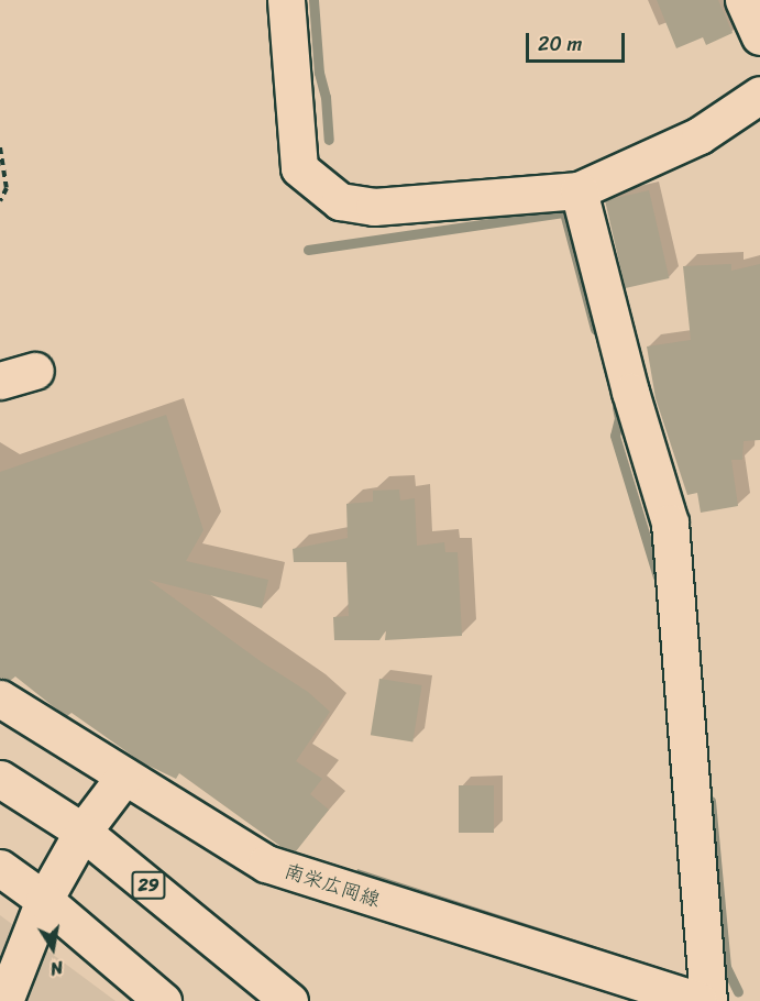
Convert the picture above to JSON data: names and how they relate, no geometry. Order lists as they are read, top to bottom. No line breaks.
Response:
{"streets":{"main road":["29","南栄広岡線"]},"scale_bar":"20 m","north":"bottom"}
